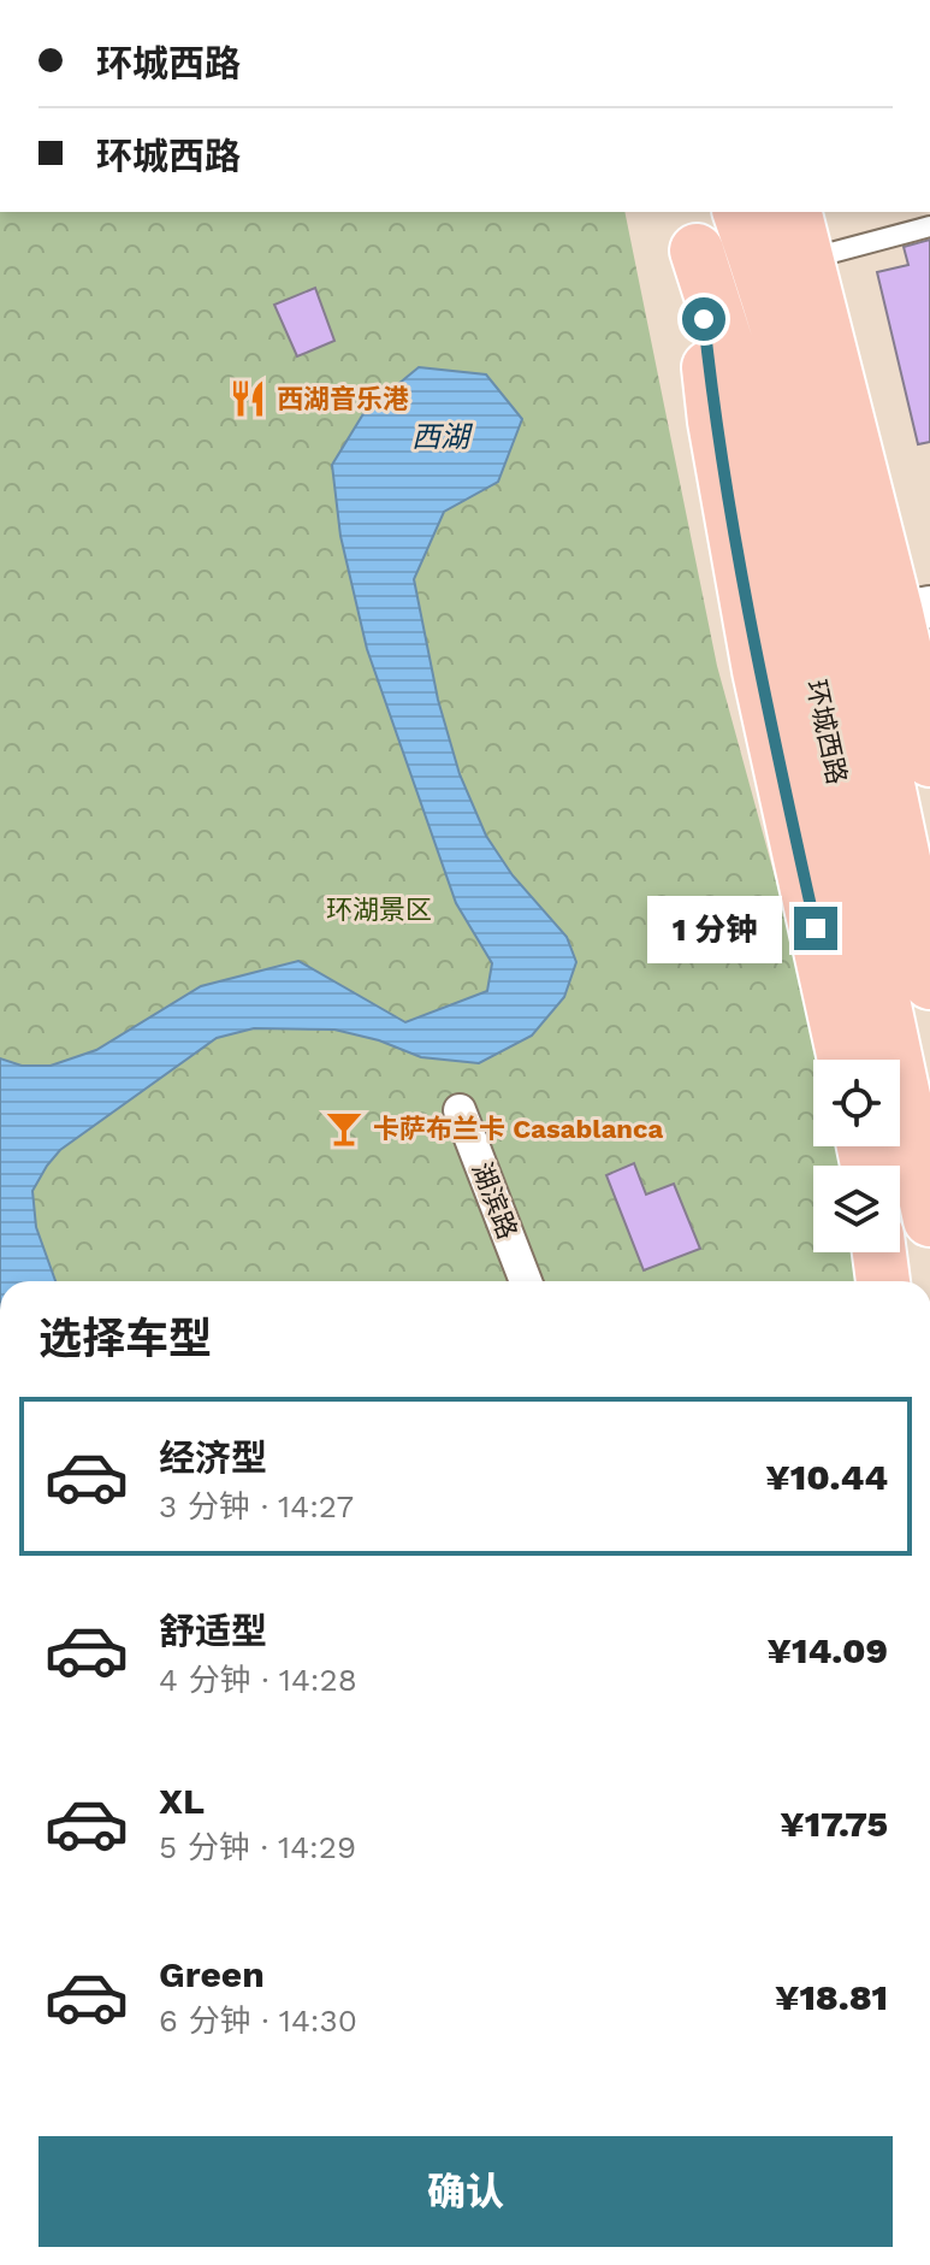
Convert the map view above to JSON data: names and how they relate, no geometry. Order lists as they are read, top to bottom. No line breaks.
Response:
{"streets":{"main road":["环城西路"],"street":["湖滨路"]},"water":["西湖"],"parks":["环湖景区"],"places":{"restaurant":["西湖音乐港"],"bar":["卡萨布兰卡 Casablanca"]},"page":{"banner":["环城西路","环城西路"],"bubble":"1 分钟","heading":"选择车型","list":[{"name":"经济型","note":"3 分钟 · 14:27","value":"¥10.44"},{"name":"舒适型","note":"4 分钟 · 14:28","value":"¥14.09"},{"name":"XL","note":"5 分钟 · 14:29","value":"¥17.75"},{"name":"Green","note":"6 分钟 · 14:30","value":"¥18.81"}],"buttons":"确认"}}
